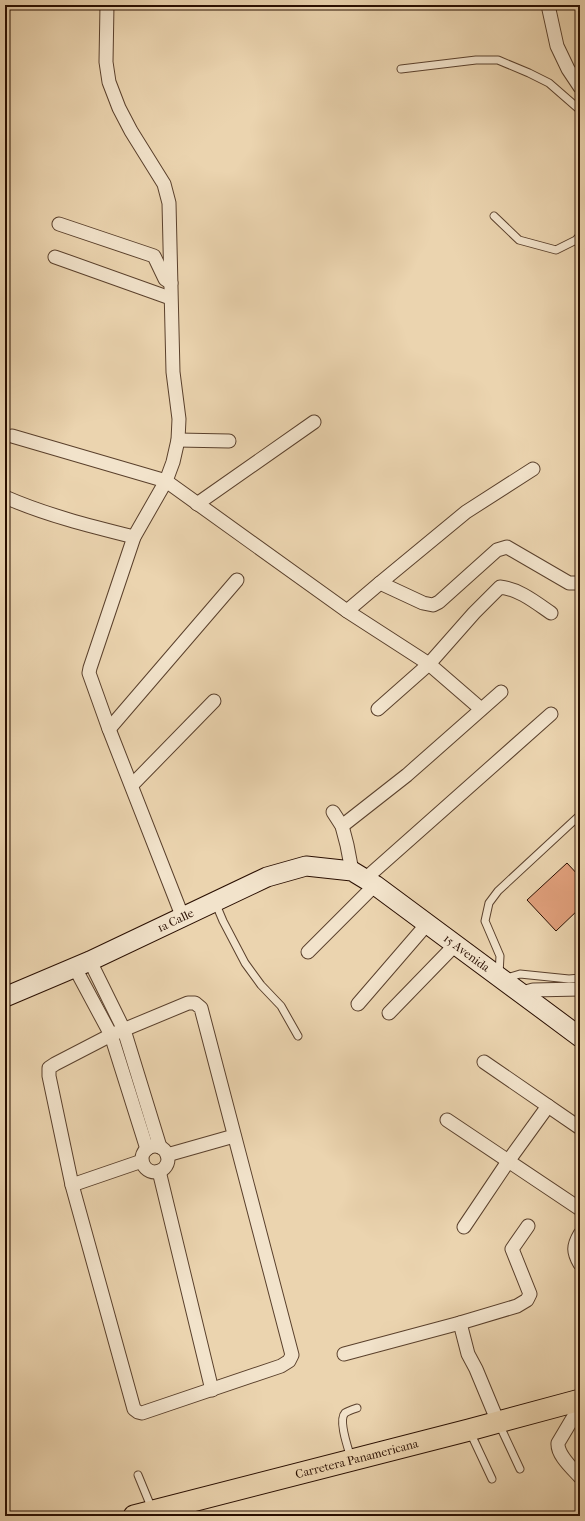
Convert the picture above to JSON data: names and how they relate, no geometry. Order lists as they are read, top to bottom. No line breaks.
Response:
{"streets":{"main road":["Carretera Panamericana"],"street":["1a Calle","15 Avenida"]},"crossings":[["1a Calle","15 Avenida"]]}
